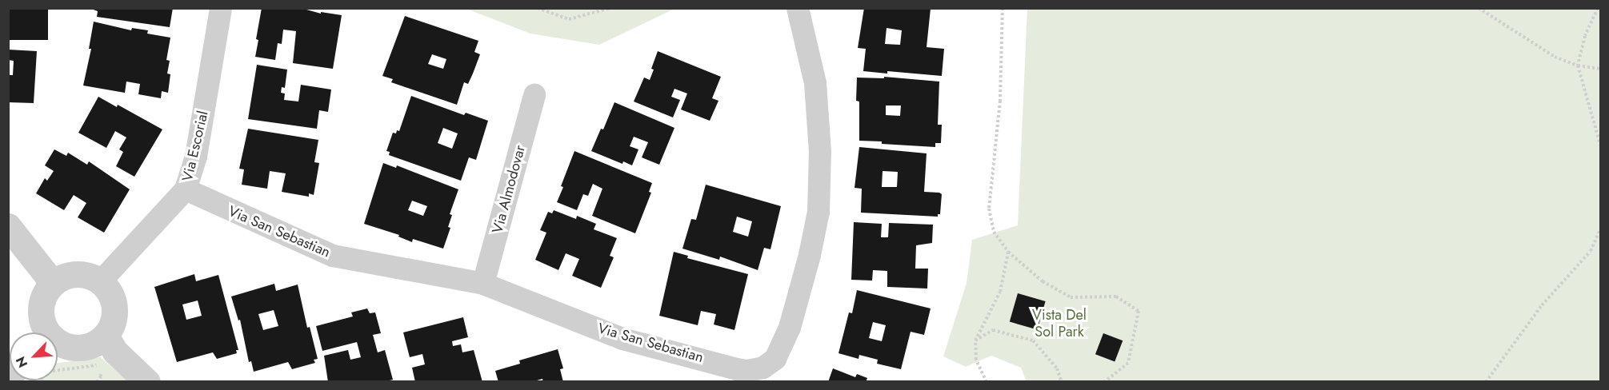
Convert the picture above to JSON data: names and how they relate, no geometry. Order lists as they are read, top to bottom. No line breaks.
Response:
{"streets":{"street":["Via Escorial","Via Almodovar","Via San Sebastian"]},"crossings":[["Via Escorial","Via San Sebastian"],["Via Almodovar","Via San Sebastian"]],"parks":["Vista Del Sol Park"],"north":"bottom left"}
